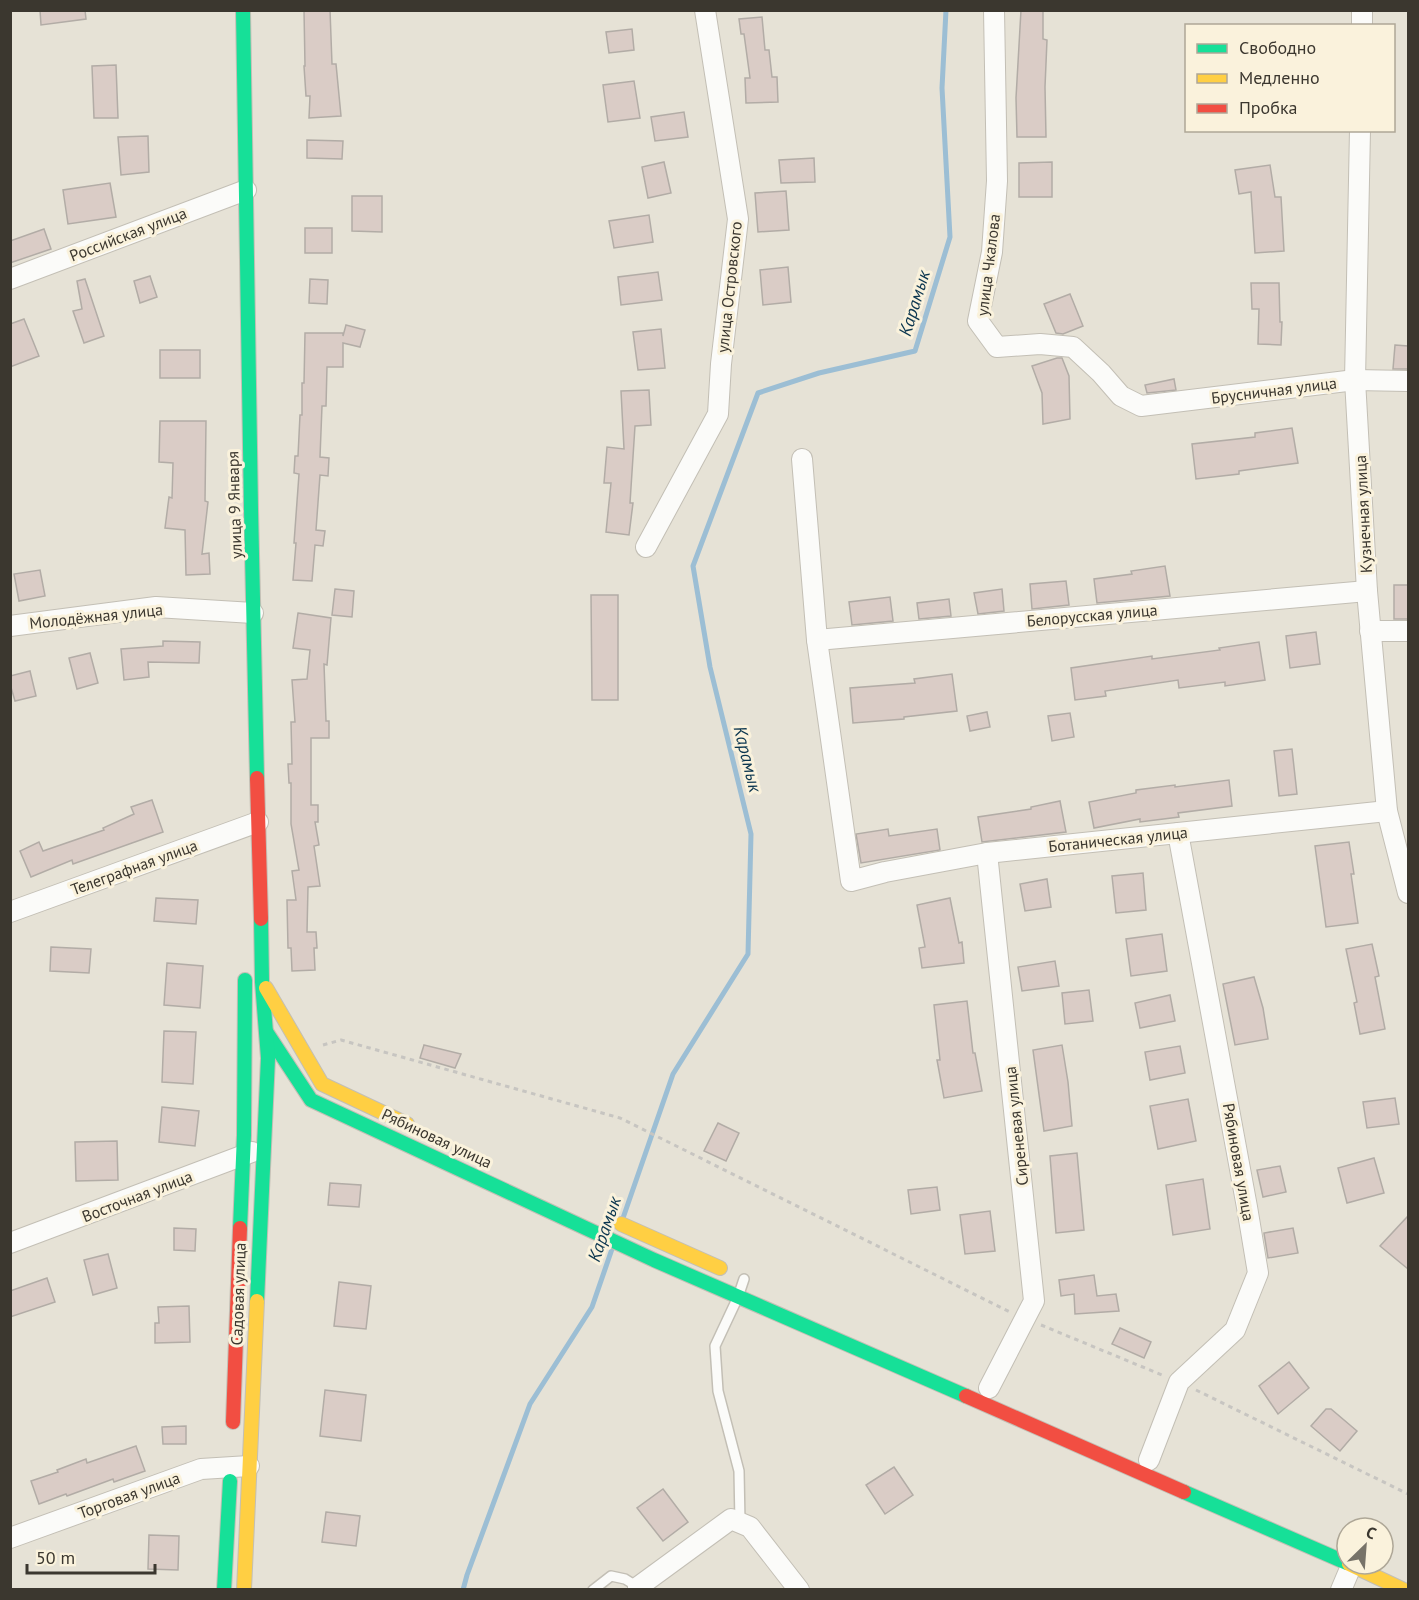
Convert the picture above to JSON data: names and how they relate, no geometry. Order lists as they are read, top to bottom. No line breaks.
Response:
{"streets":{"main road":["улица 9 Января","Рябиновая улица","Садовая улица"],"street":["Российская улица","улица Чкалова","улица Островского","Брусничная улица","Кузнечная улица","Белорусская улица","Молодёжная улица","Ботаническая улица","Телеграфная улица","Сиреневая улица","Восточная улица","Торговая улица"]},"crossings":[["Российская улица","улица 9 Января"],["улица Чкалова","Брусничная улица"],["Брусничная улица","Кузнечная улица"],["улица 9 Января","Молодёжная улица"],["улица 9 Января","Телеграфная улица"],["улица 9 Января","Рябиновая улица"],["улица 9 Января","Садовая улица"],["Кузнечная улица","Белорусская улица"],["Кузнечная улица","Ботаническая улица"],["Белорусская улица","Ботаническая улица"],["Ботаническая улица","Сиреневая улица"],["Ботаническая улица","Рябиновая улица"],["Восточная улица","Садовая улица"],["Садовая улица","Торговая улица"]],"water":["Карамык"],"legend":["Свободно","Медленно","Пробка"],"scale_bar":"50 m","north":"top right"}
